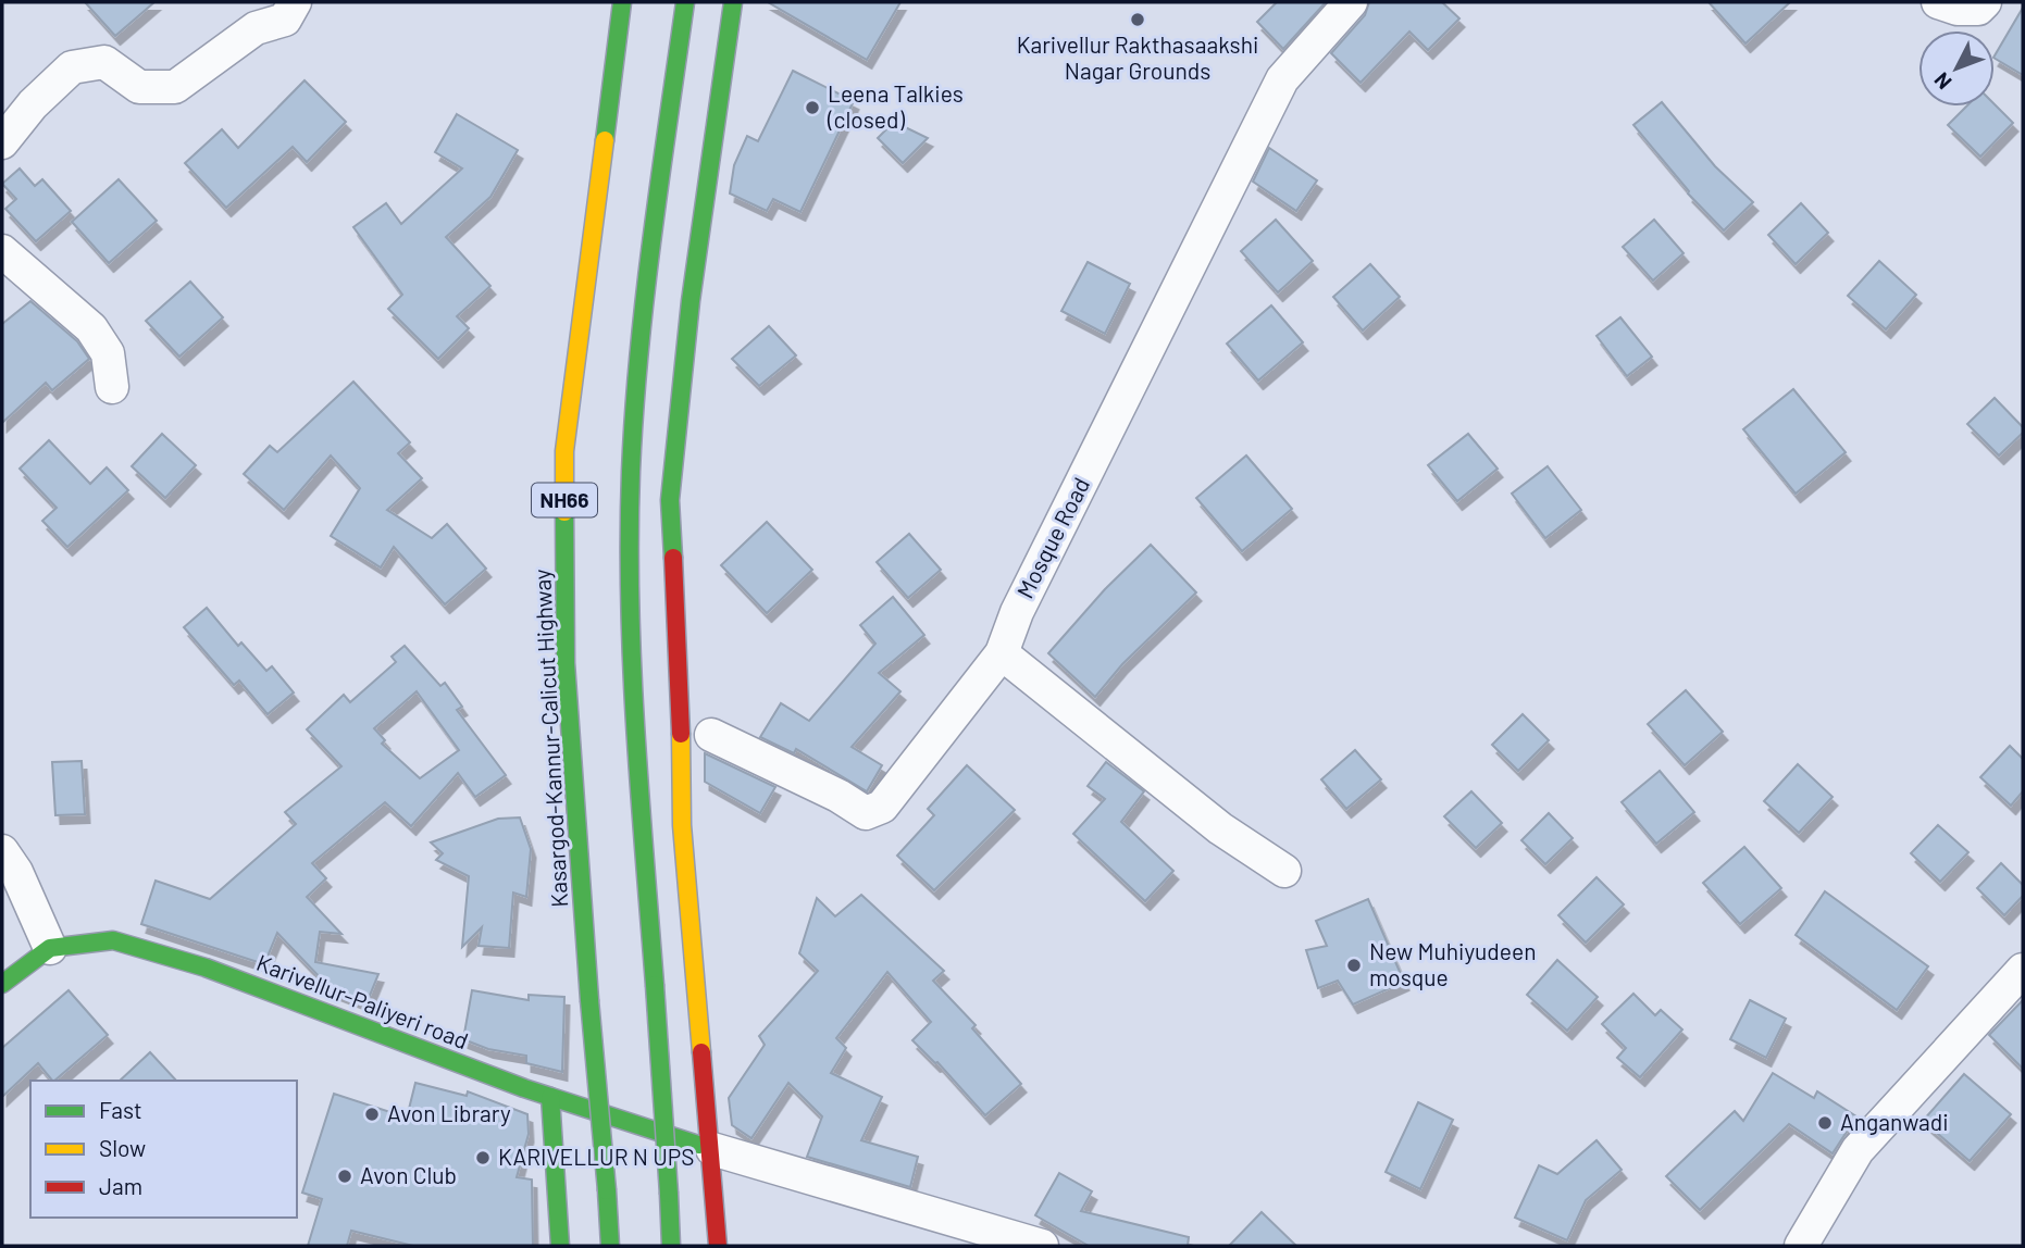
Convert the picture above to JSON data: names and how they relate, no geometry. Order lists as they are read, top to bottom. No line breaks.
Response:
{"streets":{"main road":["NH66","Kasargod-Kannur-Calicut Highway","Karivellur-Paliyeri road"],"street":["Mosque Road"]},"places":["Karivellur Rakthasaakshi Nagar Grounds","Leena Talkies (closed)","New Muhiyudeen mosque","Avon Library","Anganwadi","KARIVELLUR N UPS","Avon Club"],"legend":["Fast","Slow","Jam"],"north":"bottom left"}
